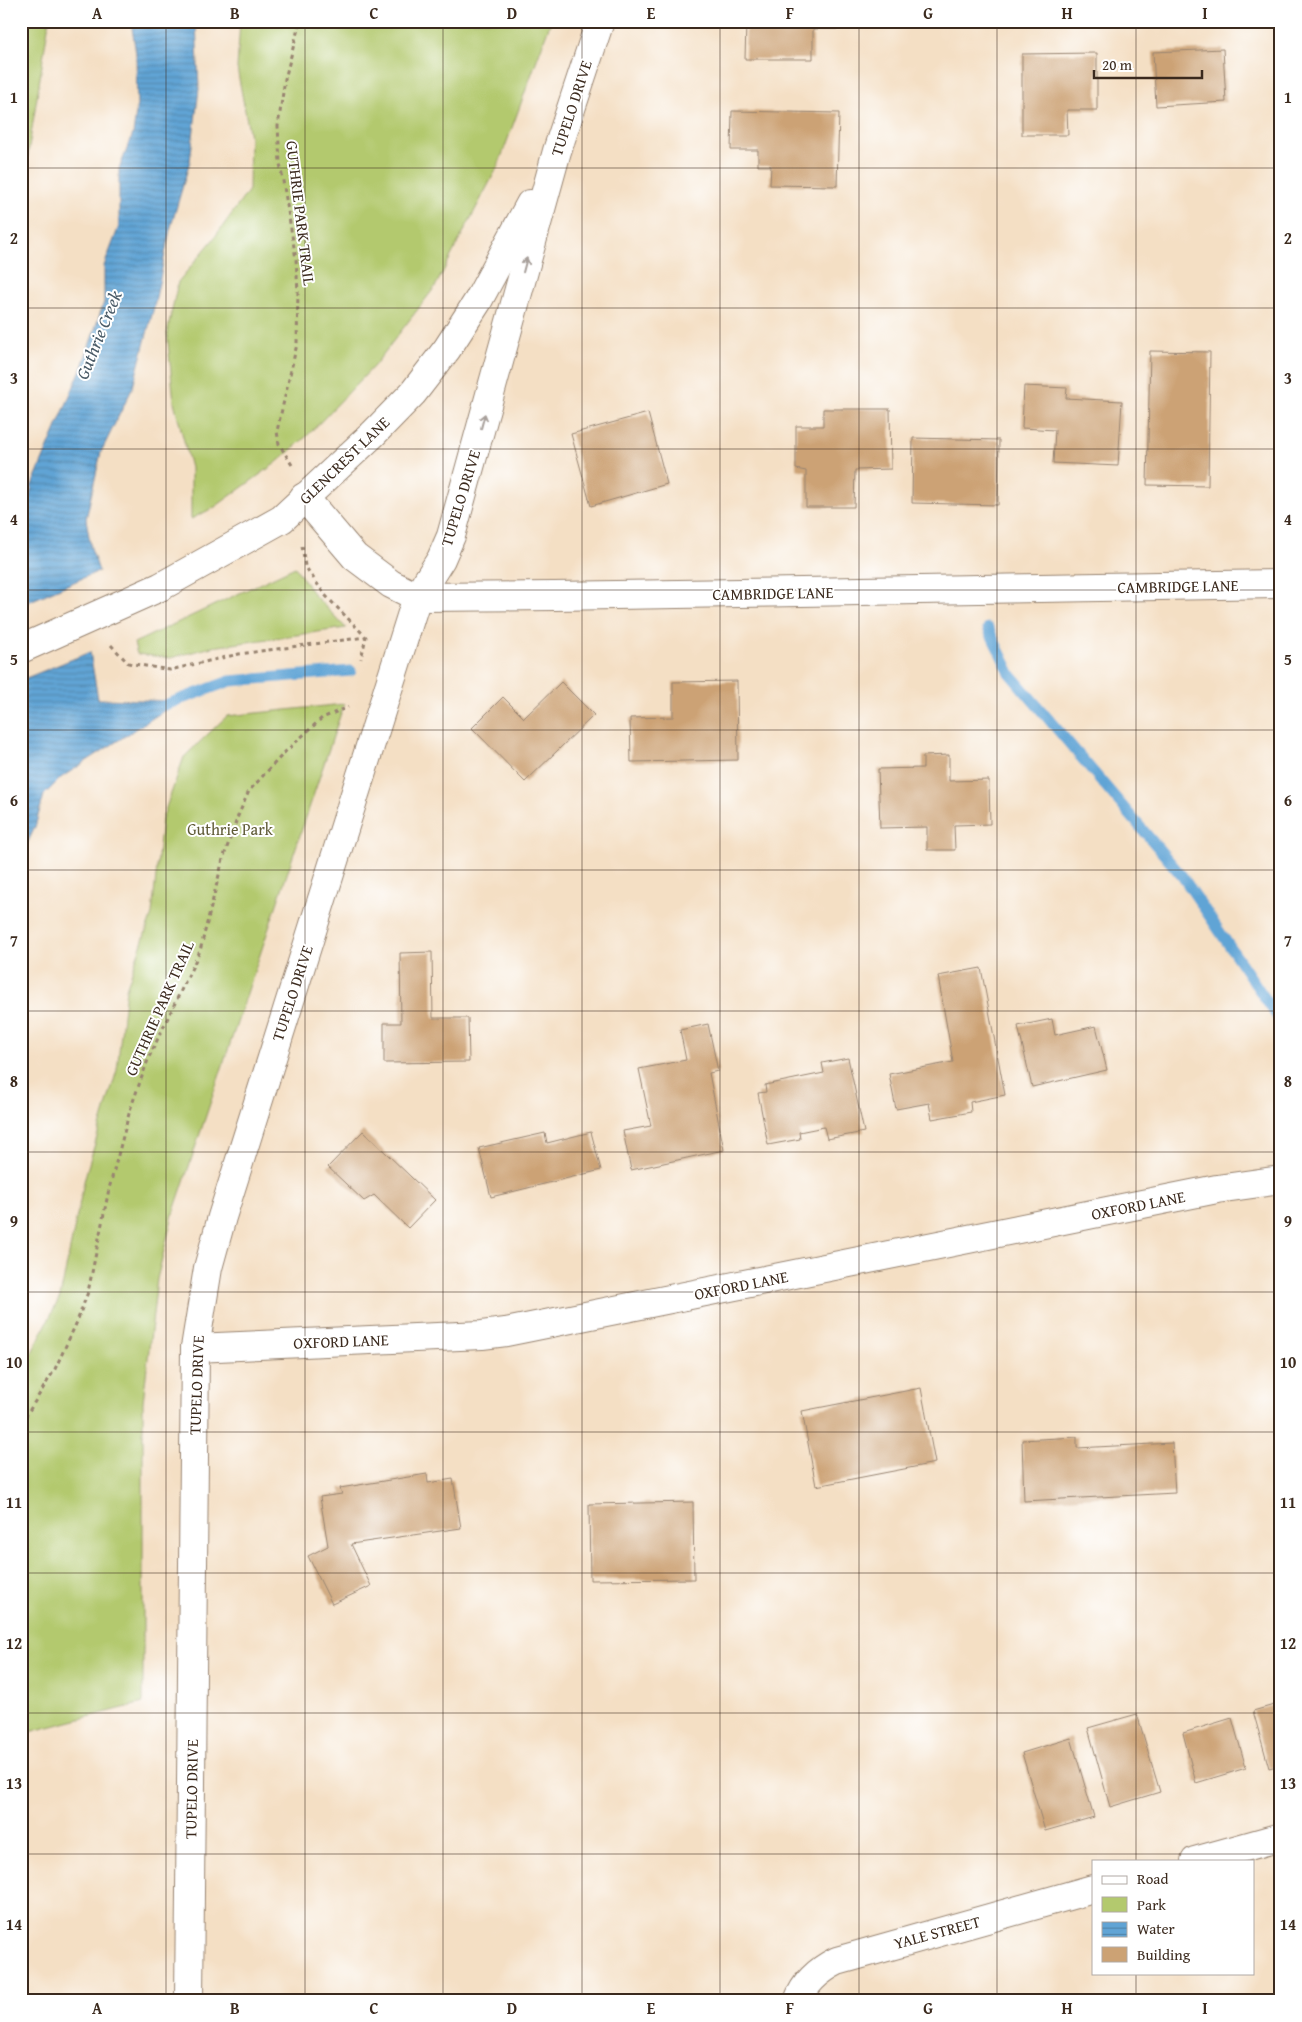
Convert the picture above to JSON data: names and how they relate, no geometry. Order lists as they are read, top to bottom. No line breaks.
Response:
{"streets":{"street":["TUPELO DRIVE","GLENCREST LANE","CAMBRIDGE LANE","OXFORD LANE","YALE STREET"],"path":["GUTHRIE PARK TRAIL"]},"crossings":[["TUPELO DRIVE","GLENCREST LANE"],["TUPELO DRIVE","CAMBRIDGE LANE"],["TUPELO DRIVE","OXFORD LANE"],["GLENCREST LANE","CAMBRIDGE LANE"]],"water":["Guthrie Creek"],"parks":["Guthrie Park"],"legend":["Road","Park","Water","Building"],"scale_bar":"20 m","grid":{"columns":["A","B","C","D","E","F","G","H","I"],"rows":["1","2","3","4","5","6","7","8","9","10","11","12","13","14"]}}
